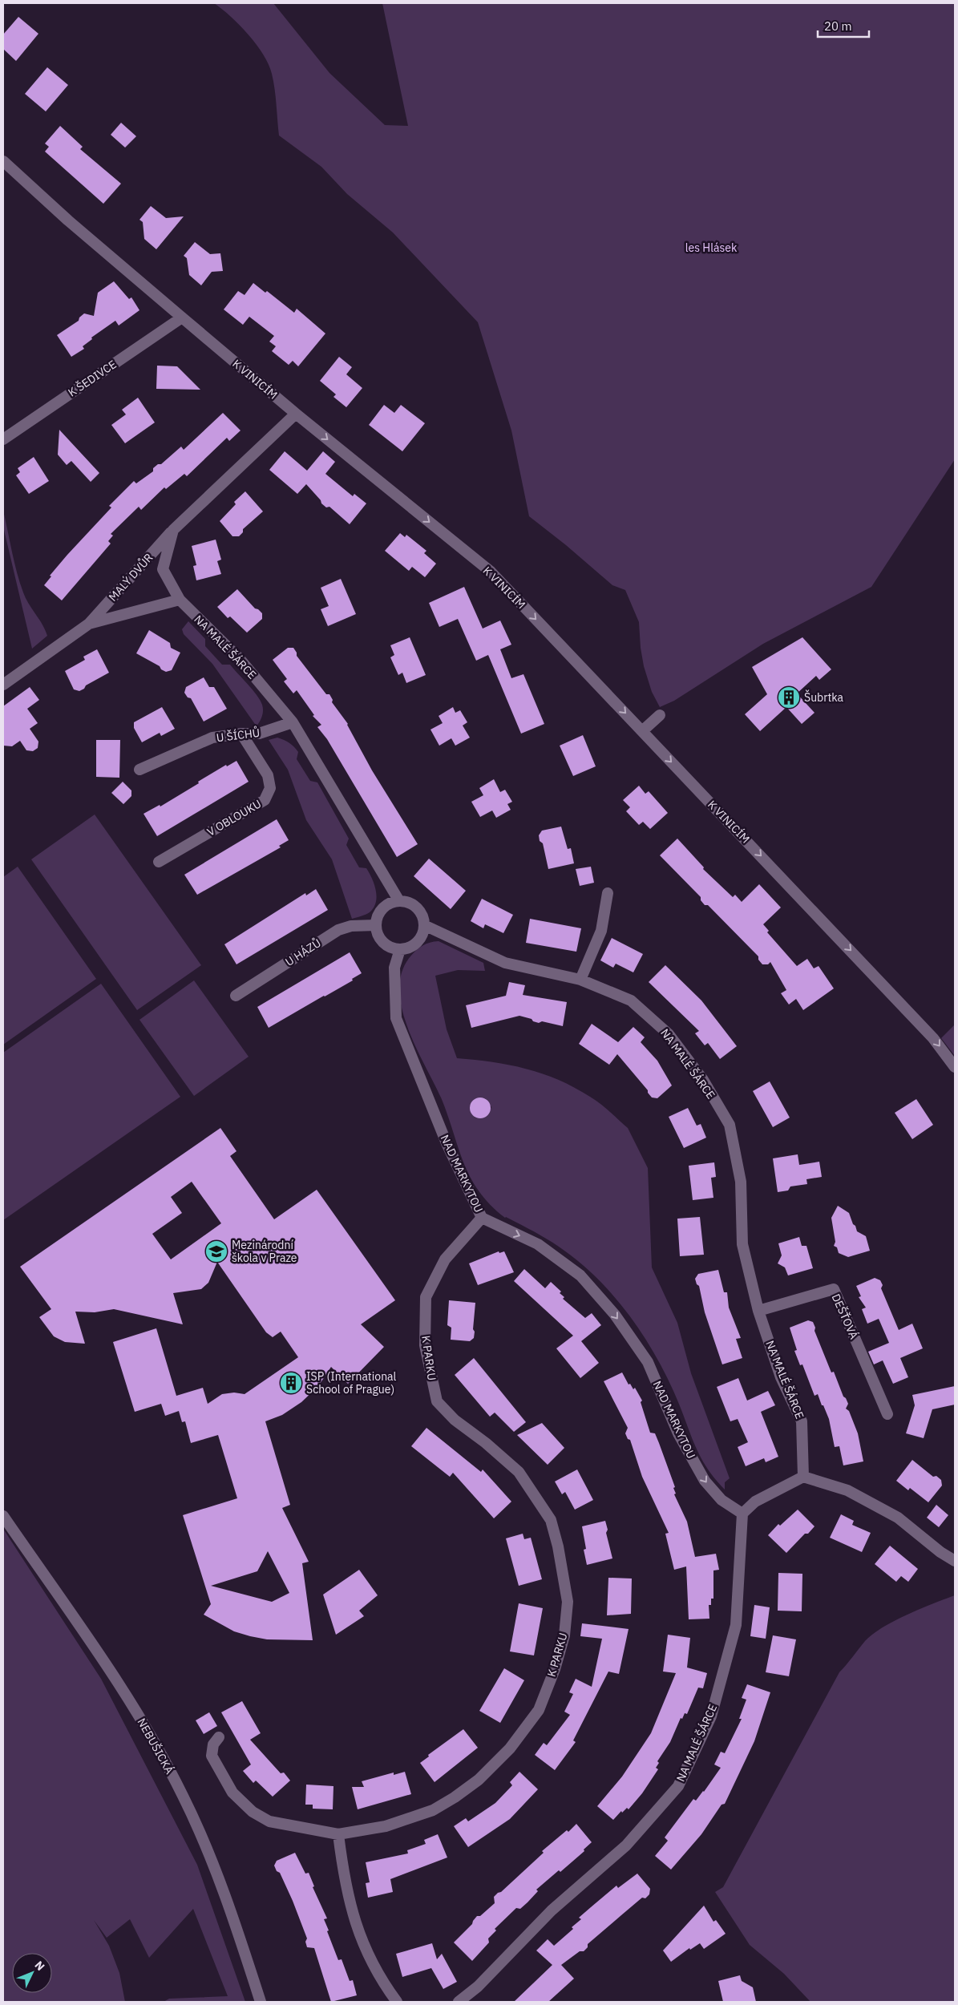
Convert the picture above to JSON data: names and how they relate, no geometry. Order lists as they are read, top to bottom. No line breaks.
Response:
{"streets":{"street":["K ŠEDIVCE","K VINICÍM","MALÝ DVŮR","NA MALÉ ŠÁRCE","U ŠÍCHŮ","V OBLOUKU","U HÁZŮ","NAD MARKYTOU","DEŠŤOVÁ","K PARKU","NEBUŠICKÁ"]},"crossings":[["K ŠEDIVCE","K VINICÍM"],["MALÝ DVŮR","NA MALÉ ŠÁRCE"],["NA MALÉ ŠÁRCE","U ŠÍCHŮ"],["NA MALÉ ŠÁRCE","U HÁZŮ"],["NA MALÉ ŠÁRCE","NAD MARKYTOU"],["NA MALÉ ŠÁRCE","DEŠŤOVÁ"],["U ŠÍCHŮ","V OBLOUKU"],["U HÁZŮ","NAD MARKYTOU"],["NAD MARKYTOU","K PARKU"]],"one_way":["K VINICÍM","NAD MARKYTOU"],"parks":["les Hlásek"],"places":{"building":["Šubrtka","ISP (International School of Prague)"],"school or university":["Mezinárodní škola v Praze"]},"scale_bar":"20 m","north":"top right"}
